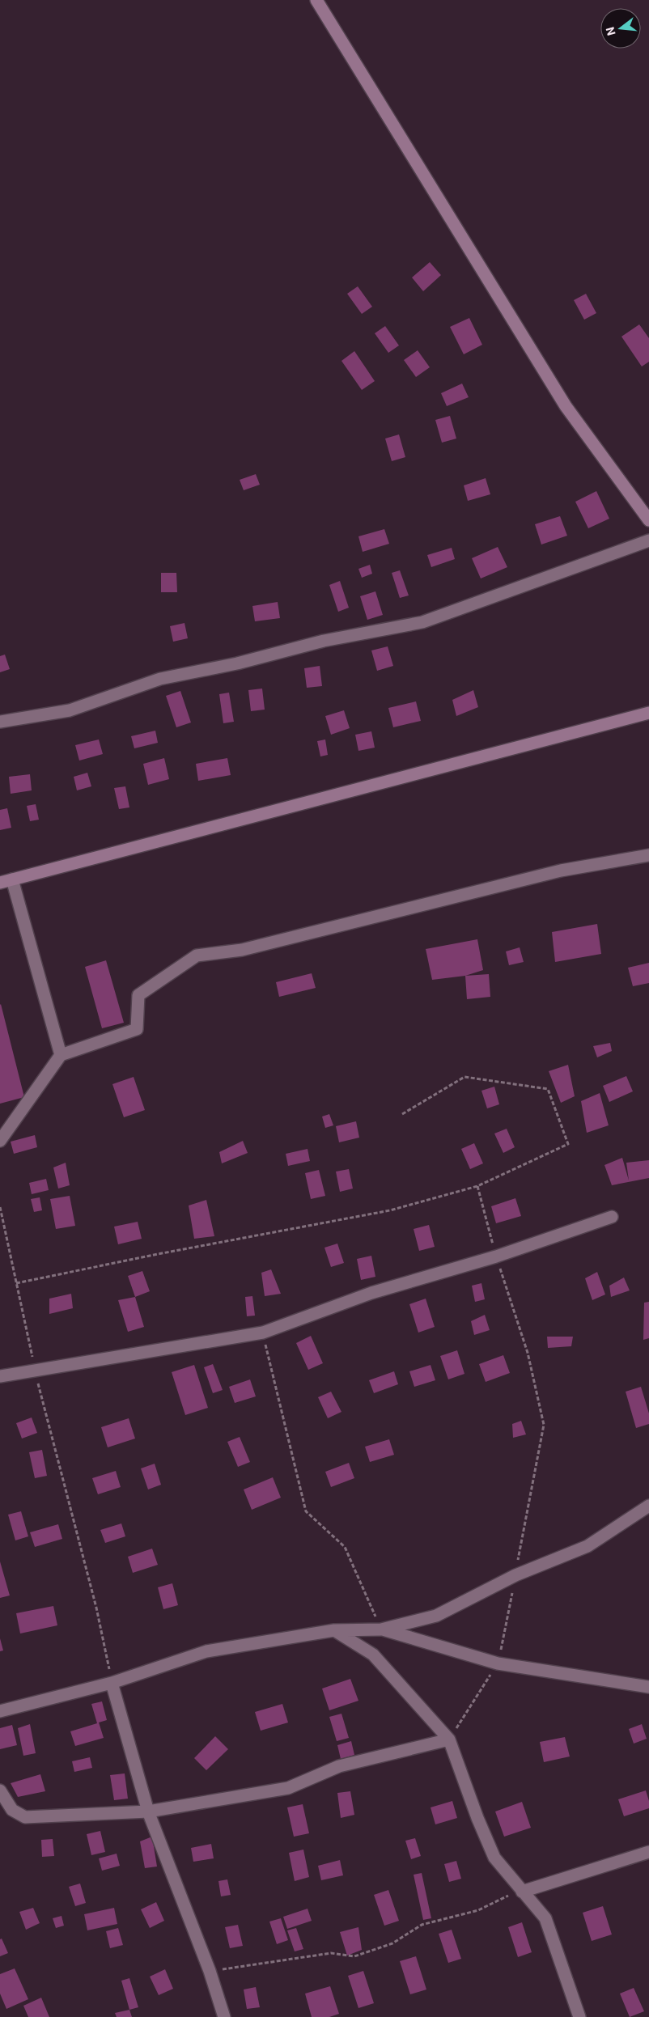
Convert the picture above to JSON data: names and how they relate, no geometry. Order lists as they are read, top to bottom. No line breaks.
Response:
{"north":"left"}
